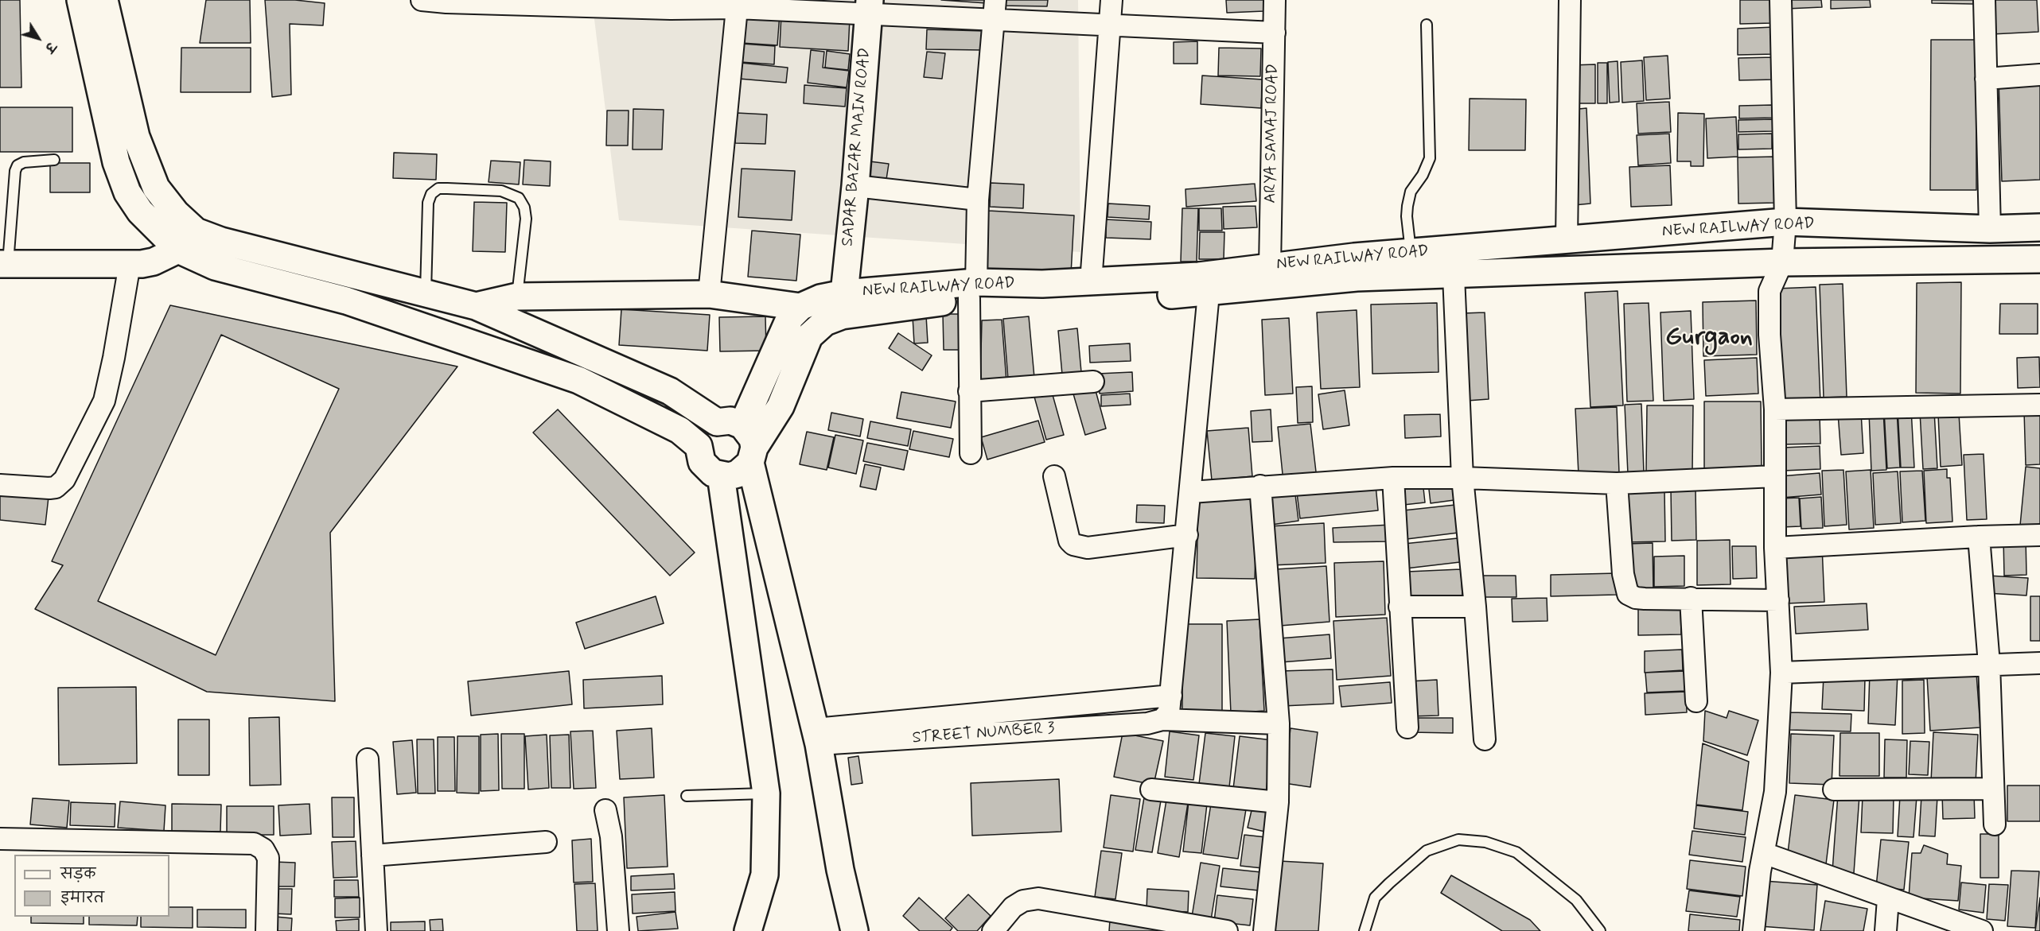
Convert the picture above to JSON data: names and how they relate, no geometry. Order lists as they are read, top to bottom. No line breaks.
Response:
{"streets":{"main road":["SADAR BAZAR MAIN ROAD","NEW RAILWAY ROAD"],"street":["ARYA SAMAJ ROAD","STREET NUMBER 3"]},"crossings":[["ARYA SAMAJ ROAD","NEW RAILWAY ROAD"],["SADAR BAZAR MAIN ROAD","NEW RAILWAY ROAD"]],"districts":["Gurgaon"],"legend":["सड़क","इमारत"],"north":"bottom right"}
